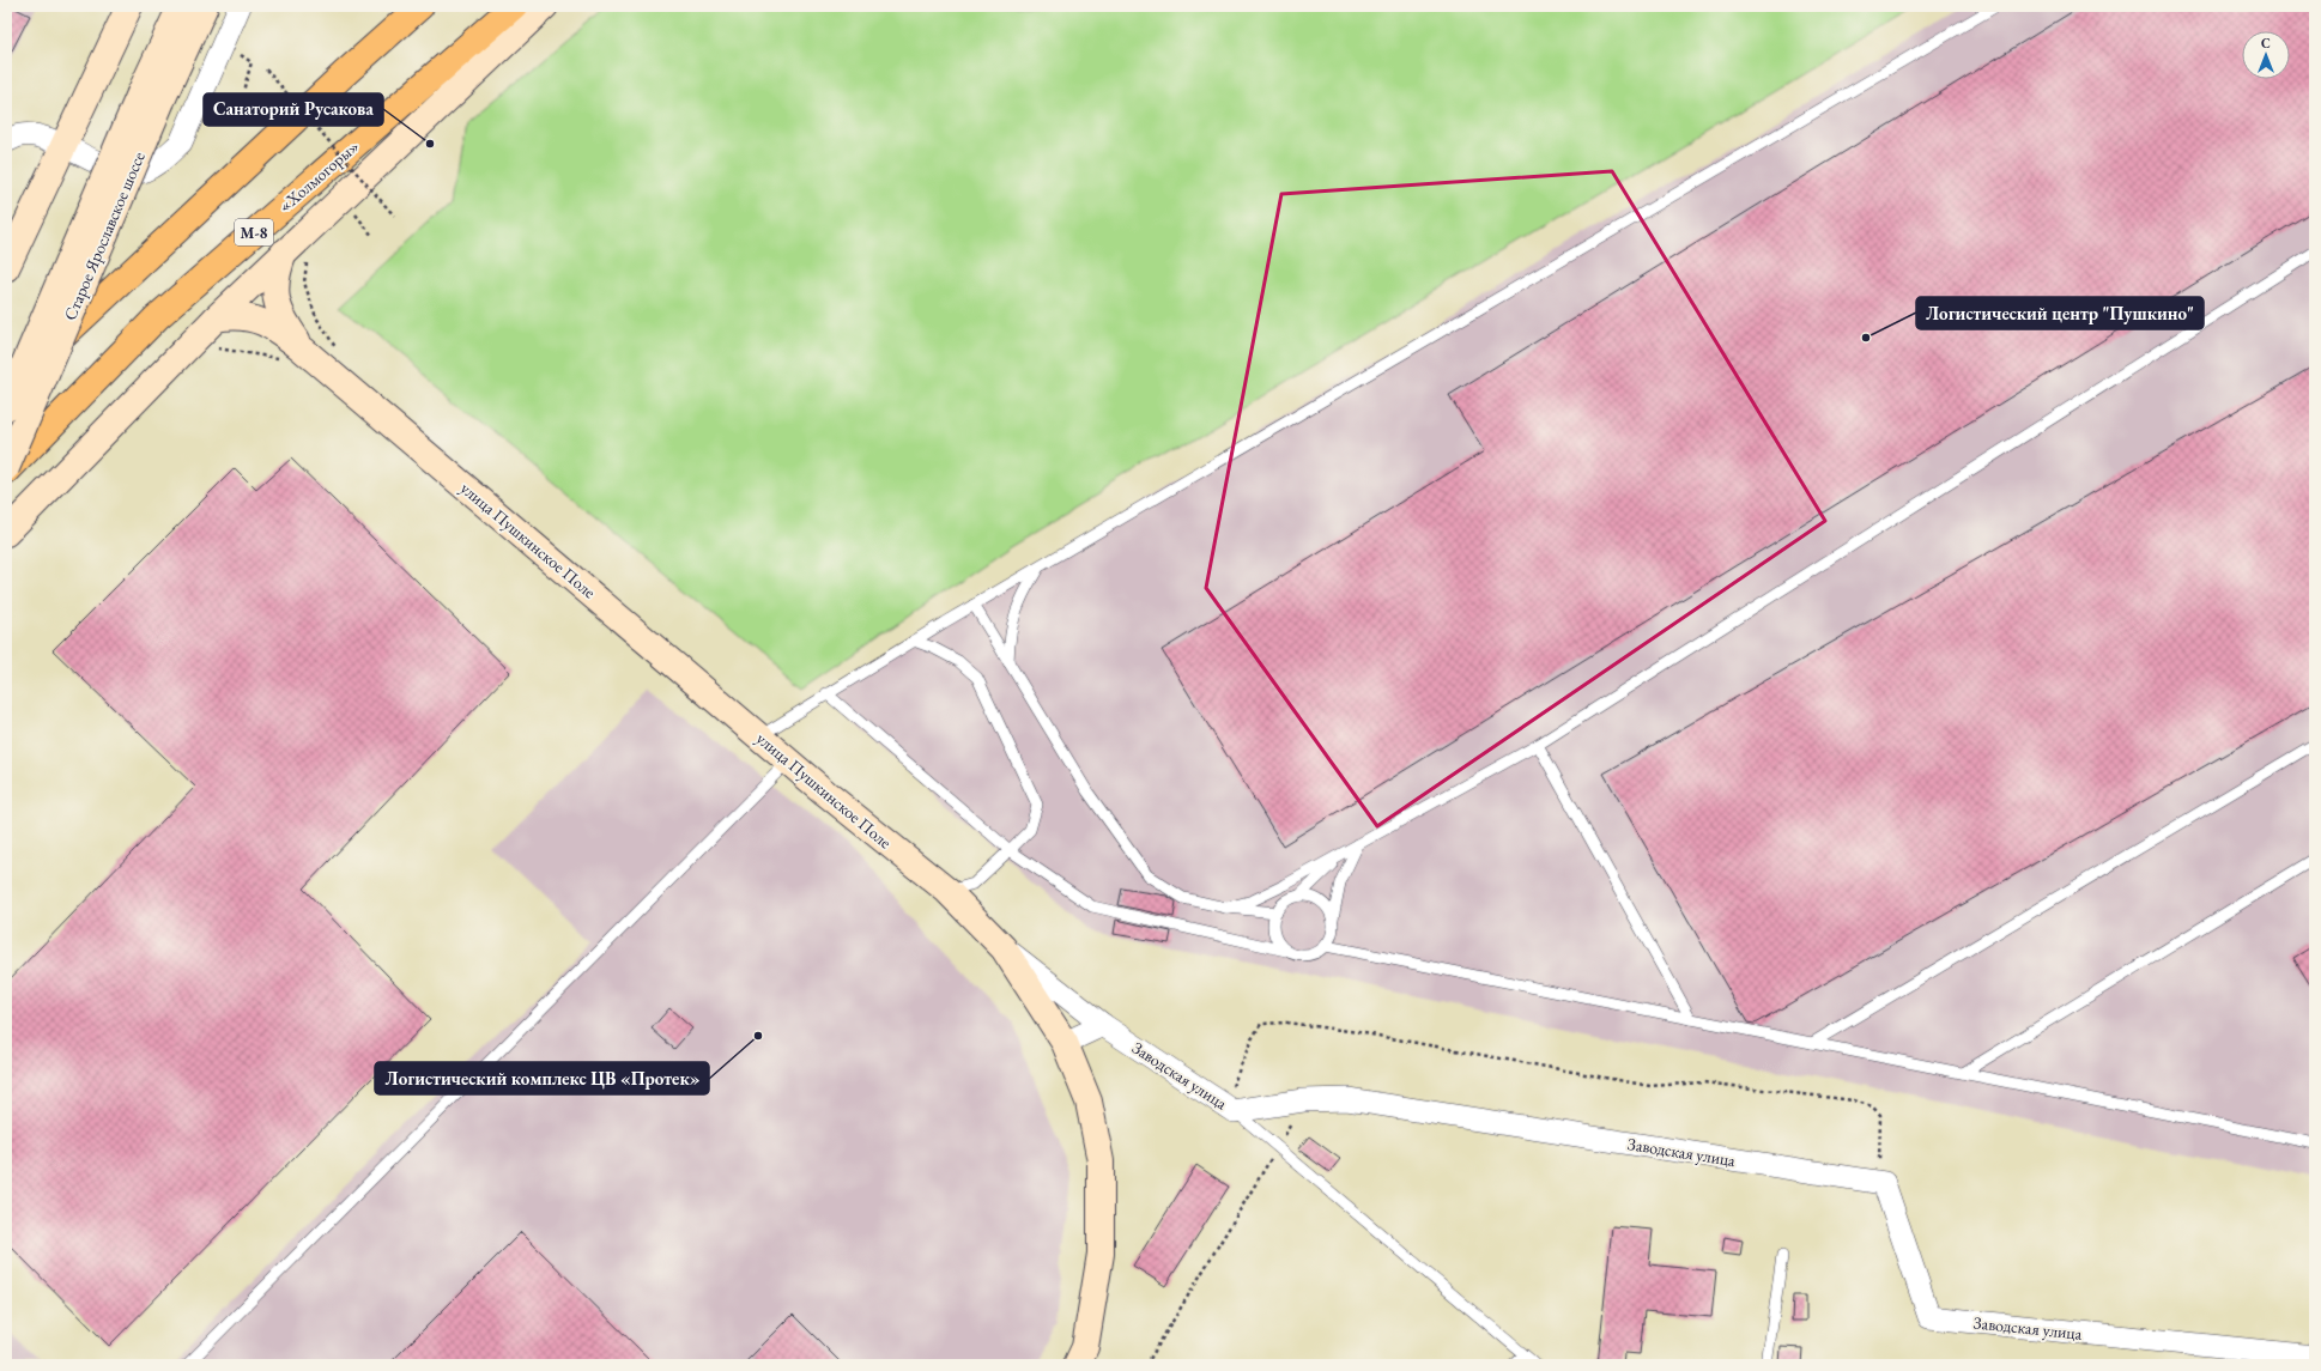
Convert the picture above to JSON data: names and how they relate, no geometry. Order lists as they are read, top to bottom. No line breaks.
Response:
{"streets":{"highway":["«Холмогоры»","М-8"],"main road":["Старое Ярославское шоссе","улица Пушкинское Поле"],"street":["Заводская улица"]},"crossings":[["«Холмогоры»","Старое Ярославское шоссе"],["улица Пушкинское Поле","Заводская улица"]],"places":["Санаторий Русакова","Логистический центр \"Пушкино\"","Логистический комплекс ЦВ «Протек»"],"north":"top"}
